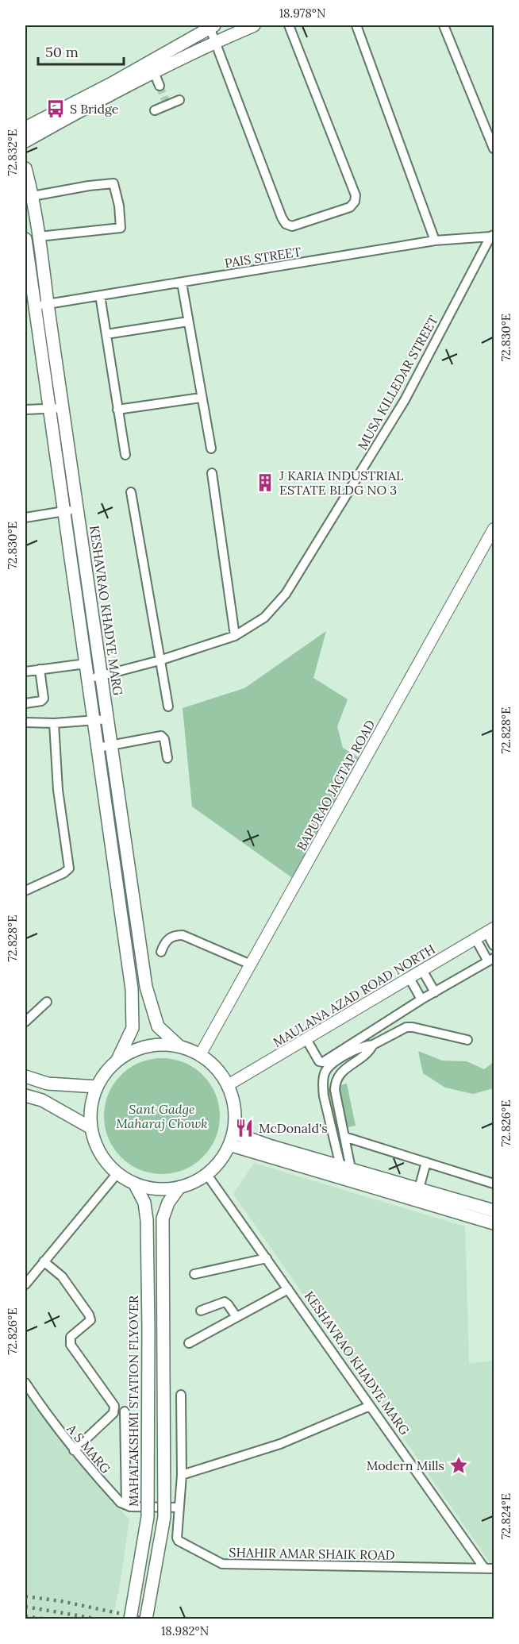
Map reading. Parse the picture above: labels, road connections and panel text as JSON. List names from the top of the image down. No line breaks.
{"streets":{"main road":["KESHAVRAO KHADYE MARG","MAHALAKSHMI STATION FLYOVER"],"street":["PAIS STREET","MUSA KILLEDAR STREET","BAPURAO JAGTAP ROAD","MAULANA AZAD ROAD NORTH","A S MARG","SHAHIR AMAR SHAIK ROAD"]},"crossings":[["PAIS STREET","MUSA KILLEDAR STREET"],["PAIS STREET","KESHAVRAO KHADYE MARG"],["MUSA KILLEDAR STREET","KESHAVRAO KHADYE MARG"],["KESHAVRAO KHADYE MARG","BAPURAO JAGTAP ROAD"],["KESHAVRAO KHADYE MARG","MAULANA AZAD ROAD NORTH"],["KESHAVRAO KHADYE MARG","MAHALAKSHMI STATION FLYOVER"],["KESHAVRAO KHADYE MARG","SHAHIR AMAR SHAIK ROAD"],["BAPURAO JAGTAP ROAD","MAULANA AZAD ROAD NORTH"],["BAPURAO JAGTAP ROAD","MAHALAKSHMI STATION FLYOVER"],["MAULANA AZAD ROAD NORTH","MAHALAKSHMI STATION FLYOVER"]],"parks":["Sant Gadge Maharaj Chowk"],"places":{"bus stop":["S Bridge"],"building":["J KARIA INDUSTRIAL ESTATE BLDG NO 3"],"restaurant":["McDonald's"],"place":["Modern Mills"]},"scale_bar":"50 m","coordinates":["18.978°N","72.832°E","72.830°E","72.828°E","72.826°E","72.824°E","18.982°N"]}
